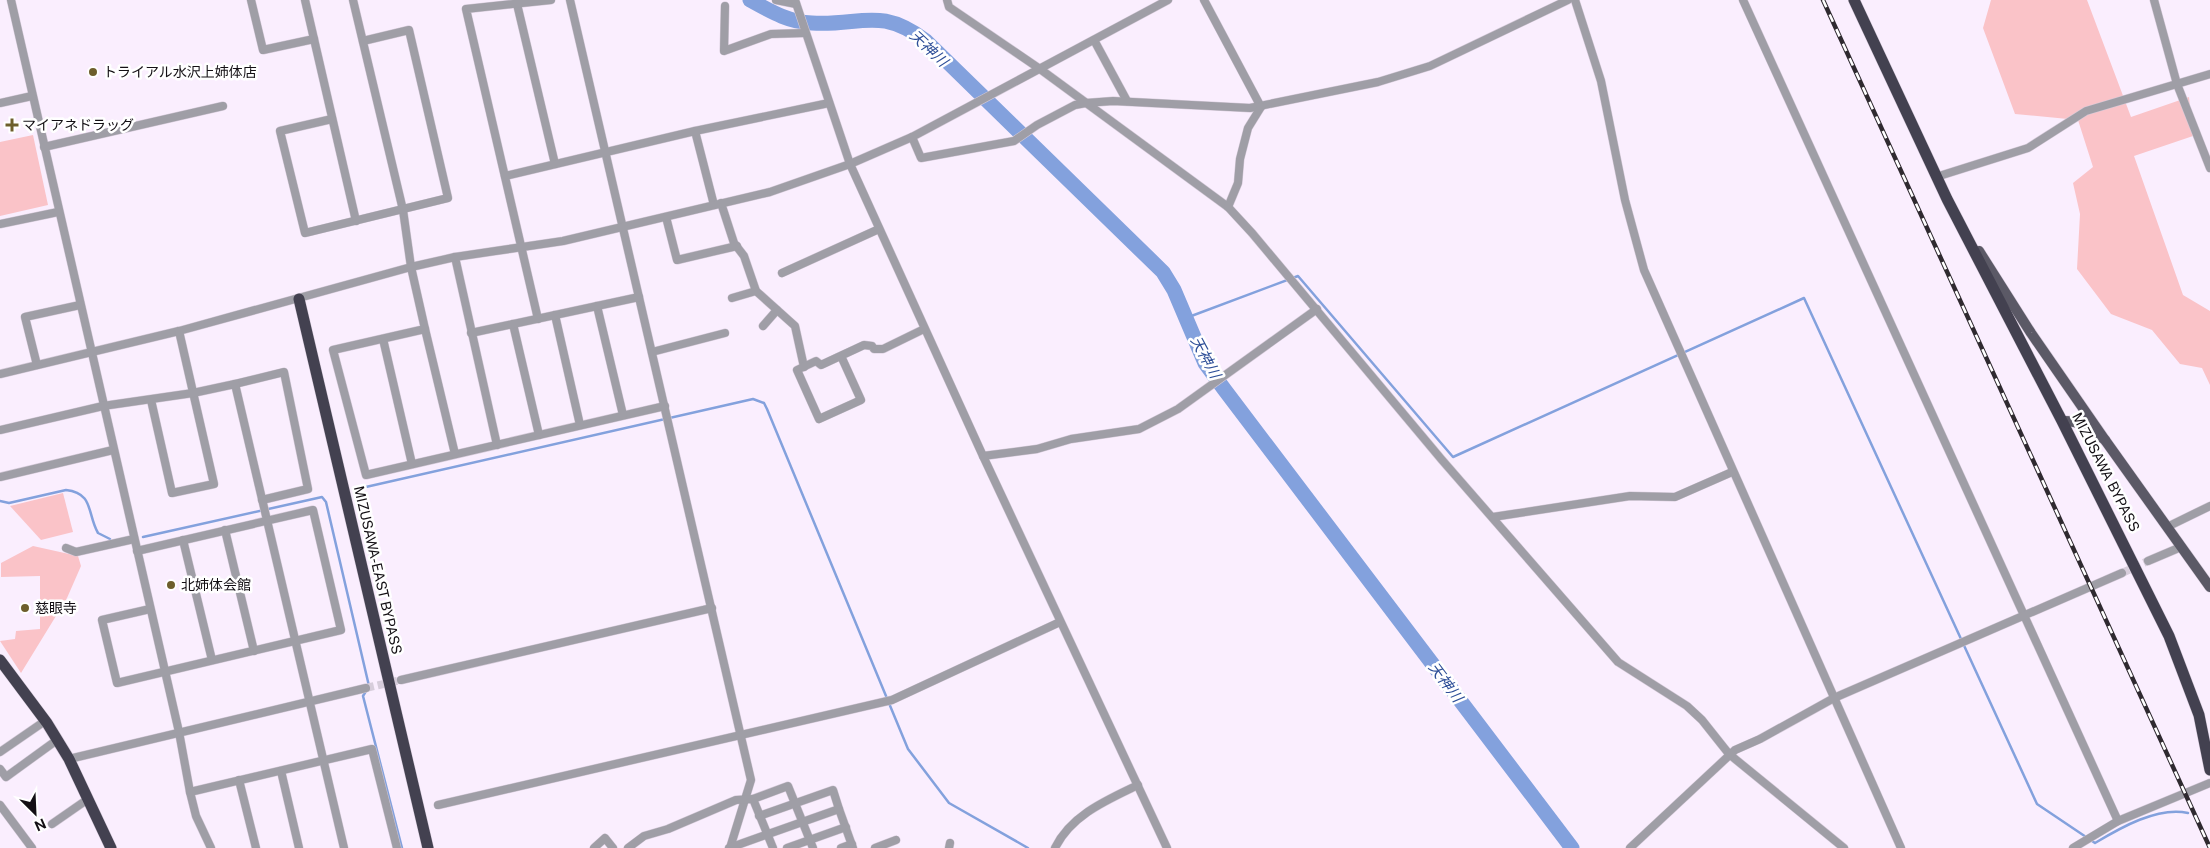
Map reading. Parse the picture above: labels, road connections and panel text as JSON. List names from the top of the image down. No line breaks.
{"streets":{"highway":["MIZUSAWA BYPASS","MIZUSAWA-EAST BYPASS"]},"water":["天神川"],"places":{"other":["トライアル水沢上姉体店","北姉体会館","慈眼寺"],"health":["マイアネドラッグ"]},"north":"bottom right"}
